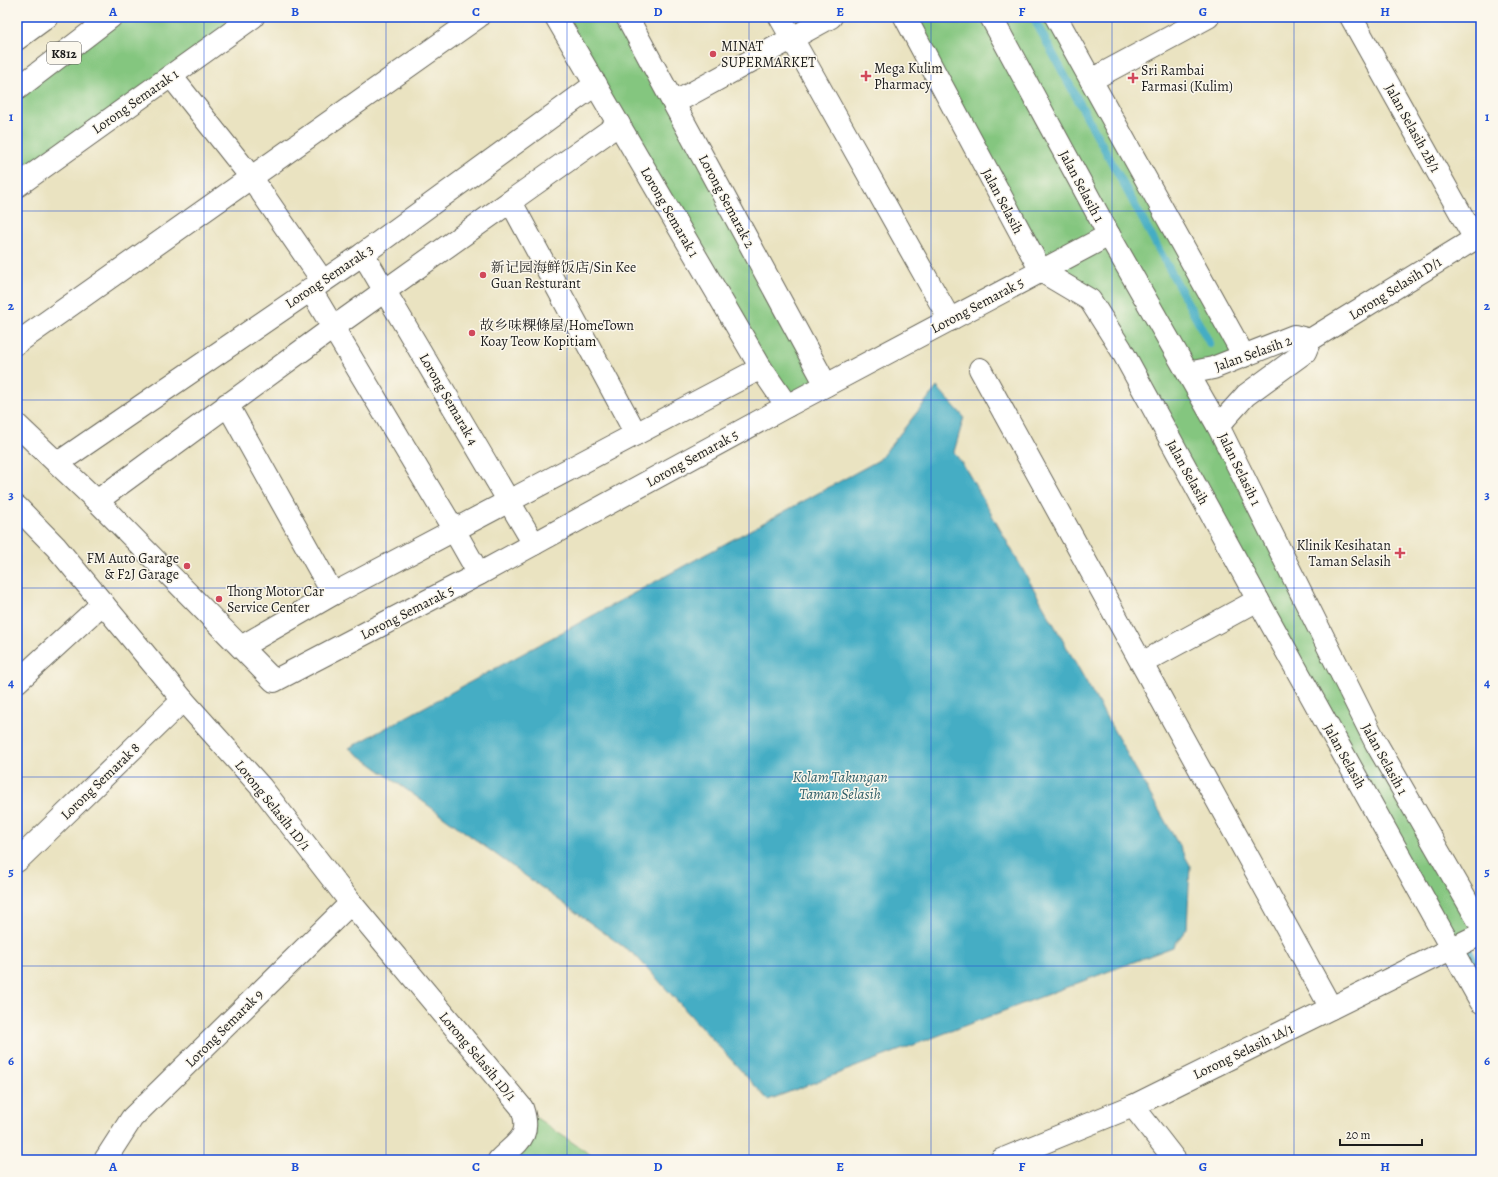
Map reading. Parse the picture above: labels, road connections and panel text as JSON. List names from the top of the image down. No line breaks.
{"streets":{"street":["K812","Lorong Semarak 1","Jalan Selasih 2B/1","Jalan Selasih 1","Lorong Semarak 2","Jalan Selasih","Lorong Semarak 3","Lorong Selasih D/1","Lorong Semarak 5","Jalan Selasih 2","Lorong Semarak 4","Lorong Semarak 8","Lorong Selasih 1D/1","Lorong Semarak 9","Lorong Selasih 1A/1"]},"crossings":[["Lorong Semarak 1","Lorong Semarak 3"],["Lorong Semarak 1","Lorong Semarak 5"],["Jalan Selasih 2B/1","Lorong Selasih D/1"],["Jalan Selasih 1","Lorong Semarak 5"],["Jalan Selasih 1","Jalan Selasih 2"],["Lorong Semarak 2","Lorong Semarak 5"],["Jalan Selasih","Lorong Semarak 5"],["Jalan Selasih","Lorong Selasih 1A/1"],["Lorong Semarak 3","Lorong Semarak 4"],["Lorong Selasih D/1","Jalan Selasih 2"],["Lorong Semarak 5","Lorong Semarak 4"],["Lorong Semarak 8","Lorong Selasih 1D/1"],["Lorong Selasih 1D/1","Lorong Semarak 9"]],"water":["Kolam Takungan Taman Selasih"],"places":{"other":["MINAT SUPERMARKET","新记园海鲜饭店/Sin Kee Guan Resturant","故乡味粿條屋/HomeTown Koay Teow Kopitiam","FM Auto Garage & F2J Garage","Thong Motor Car Service Center"],"health":["Mega Kulim Pharmacy","Sri Rambai Farmasi (Kulim)","Klinik Kesihatan Taman Selasih"]},"scale_bar":"20 m","grid":{"columns":["A","B","C","D","E","F","G","H"],"rows":["1","2","3","4","5","6"]}}
